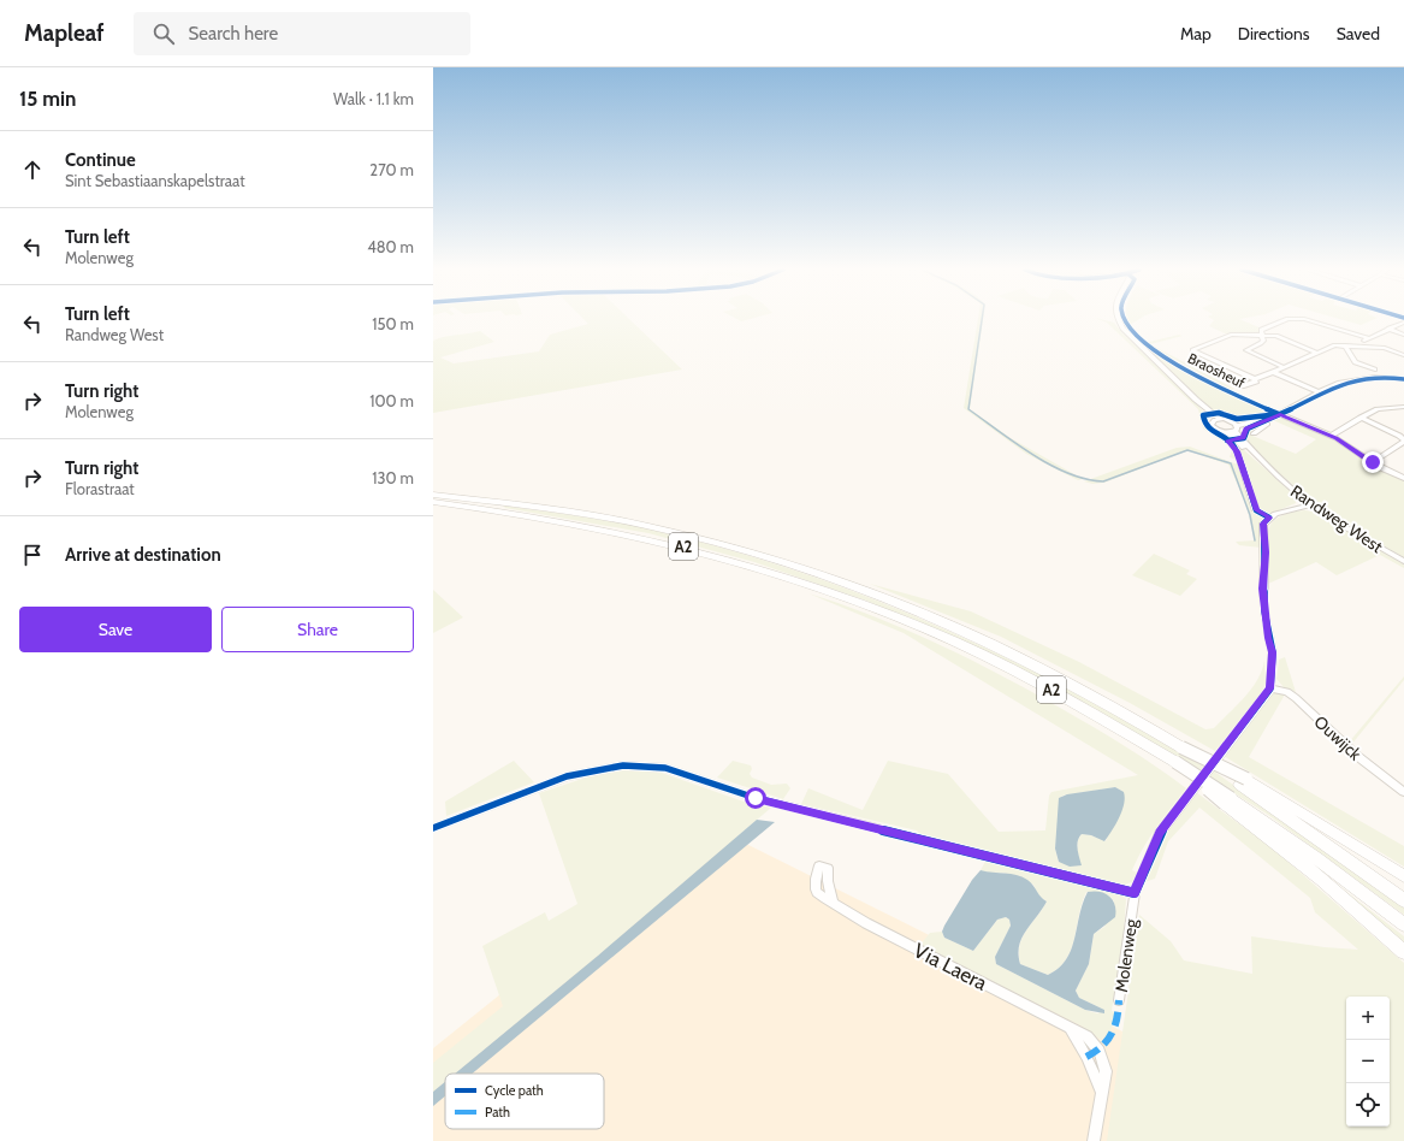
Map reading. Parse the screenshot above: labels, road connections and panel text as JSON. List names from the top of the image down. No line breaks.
{"streets":{"highway":["A2"],"street":["Randweg West","Ouwijck","Molenweg","Via Laera"],"cycle path":["Braosheuf"]},"crossings":[["Ouwijck","Molenweg"]],"legend":["Cycle path","Path"],"page":{"header":"Mapleaf","search":"Search here","nav":["Map","Directions","Saved"],"heading":["15 min","Walk · 1.1 km"],"list":[["Continue","Sint Sebastiaanskapelstraat","270 m"],["Turn left","Molenweg","480 m"],["Turn left","Randweg West","150 m"],["Turn right","Molenweg","100 m"],["Turn right","Florastraat","130 m"],"Arrive at destination"],"buttons":["Save","Share"],"map_buttons":["+","−"]}}
